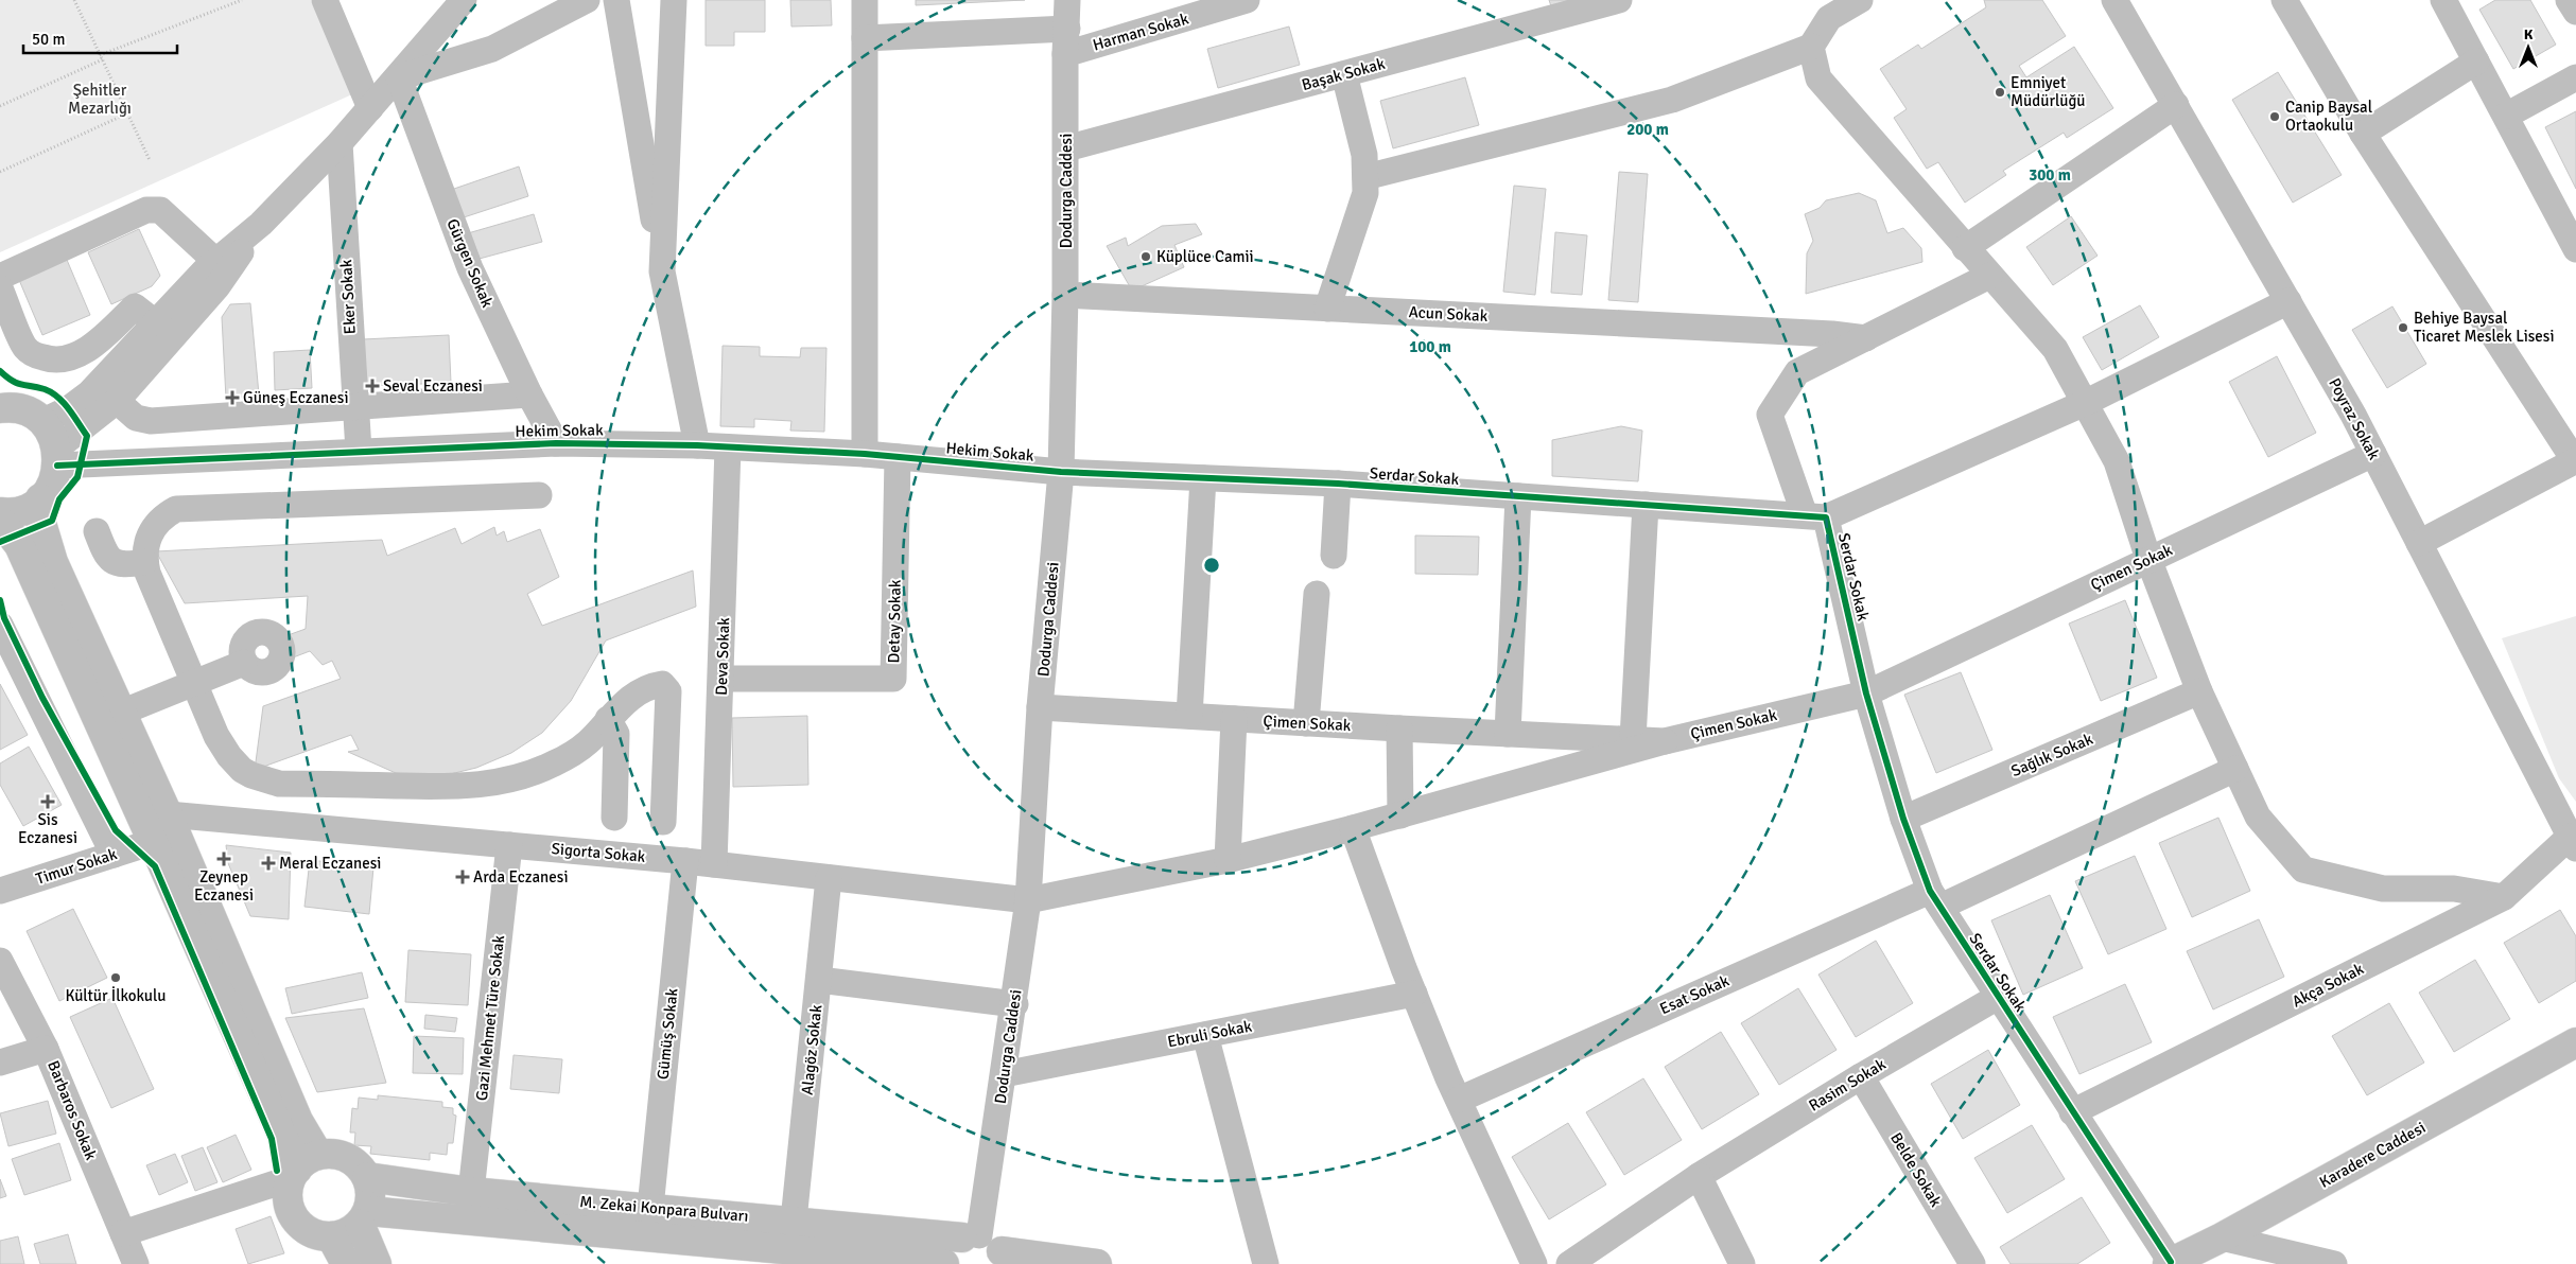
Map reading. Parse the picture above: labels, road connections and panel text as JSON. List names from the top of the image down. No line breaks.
{"streets":{"main road":["Karadere Caddesi","M. Zekai Konpara Bulvarı"],"street":["Harman Sokak","Başak Sokak","Dodurga Caddesi","Gürgen Sokak","Eker Sokak","Acun Sokak","Poyraz Sokak","Hekim Sokak","Serdar Sokak","Çimen Sokak","Detay Sokak","Deva Sokak","Sağlık Sokak","Sigorta Sokak","Timur Sokak","Akça Sokak","Esat Sokak","Gazi Mehmet Türe Sokak","Gümüş Sokak","Ebruli Sokak","Alagöz Sokak","Rasim Sokak","Barbaros Sokak","Belde Sokak"]},"crossings":[["Harman Sokak","Dodurga Caddesi"],["Başak Sokak","Dodurga Caddesi"],["Dodurga Caddesi","Acun Sokak"],["Dodurga Caddesi","Hekim Sokak"],["Dodurga Caddesi","Serdar Sokak"],["Dodurga Caddesi","Çimen Sokak"],["Dodurga Caddesi","Sigorta Sokak"],["Dodurga Caddesi","Ebruli Sokak"],["Dodurga Caddesi","M. Zekai Konpara Bulvarı"],["Gürgen Sokak","Hekim Sokak"],["Eker Sokak","Hekim Sokak"],["Poyraz Sokak","Çimen Sokak"],["Poyraz Sokak","Akça Sokak"],["Hekim Sokak","Serdar Sokak"],["Hekim Sokak","Detay Sokak"],["Hekim Sokak","Deva Sokak"],["Serdar Sokak","Çimen Sokak"],["Serdar Sokak","Sağlık Sokak"],["Serdar Sokak","Akça Sokak"],["Serdar Sokak","Esat Sokak"],["Serdar Sokak","Rasim Sokak"],["Serdar Sokak","Karadere Caddesi"],["Çimen Sokak","Sigorta Sokak"],["Detay Sokak","Deva Sokak"],["Deva Sokak","Sigorta Sokak"],["Sigorta Sokak","Gazi Mehmet Türe Sokak"],["Sigorta Sokak","Gümüş Sokak"],["Sigorta Sokak","Alagöz Sokak"],["Gazi Mehmet Türe Sokak","M. Zekai Konpara Bulvarı"],["Gümüş Sokak","M. Zekai Konpara Bulvarı"],["Alagöz Sokak","M. Zekai Konpara Bulvarı"],["Rasim Sokak","Belde Sokak"]],"parks":["Şehitler Mezarlığı"],"places":{"other":["Emniyet Müdürlüğü","Canip Baysal Ortaokulu","Küplüce Camii","Behiye Baysal Ticaret Meslek Lisesi","Kültür İlkokulu"],"health":["Seval Eczanesi","Güneş Eczanesi","Sis Eczanesi","Zeynep Eczanesi","Meral Eczanesi","Arda Eczanesi"]},"scale_bar":"50 m","north":"top","rings":["200 m","300 m","100 m"]}
